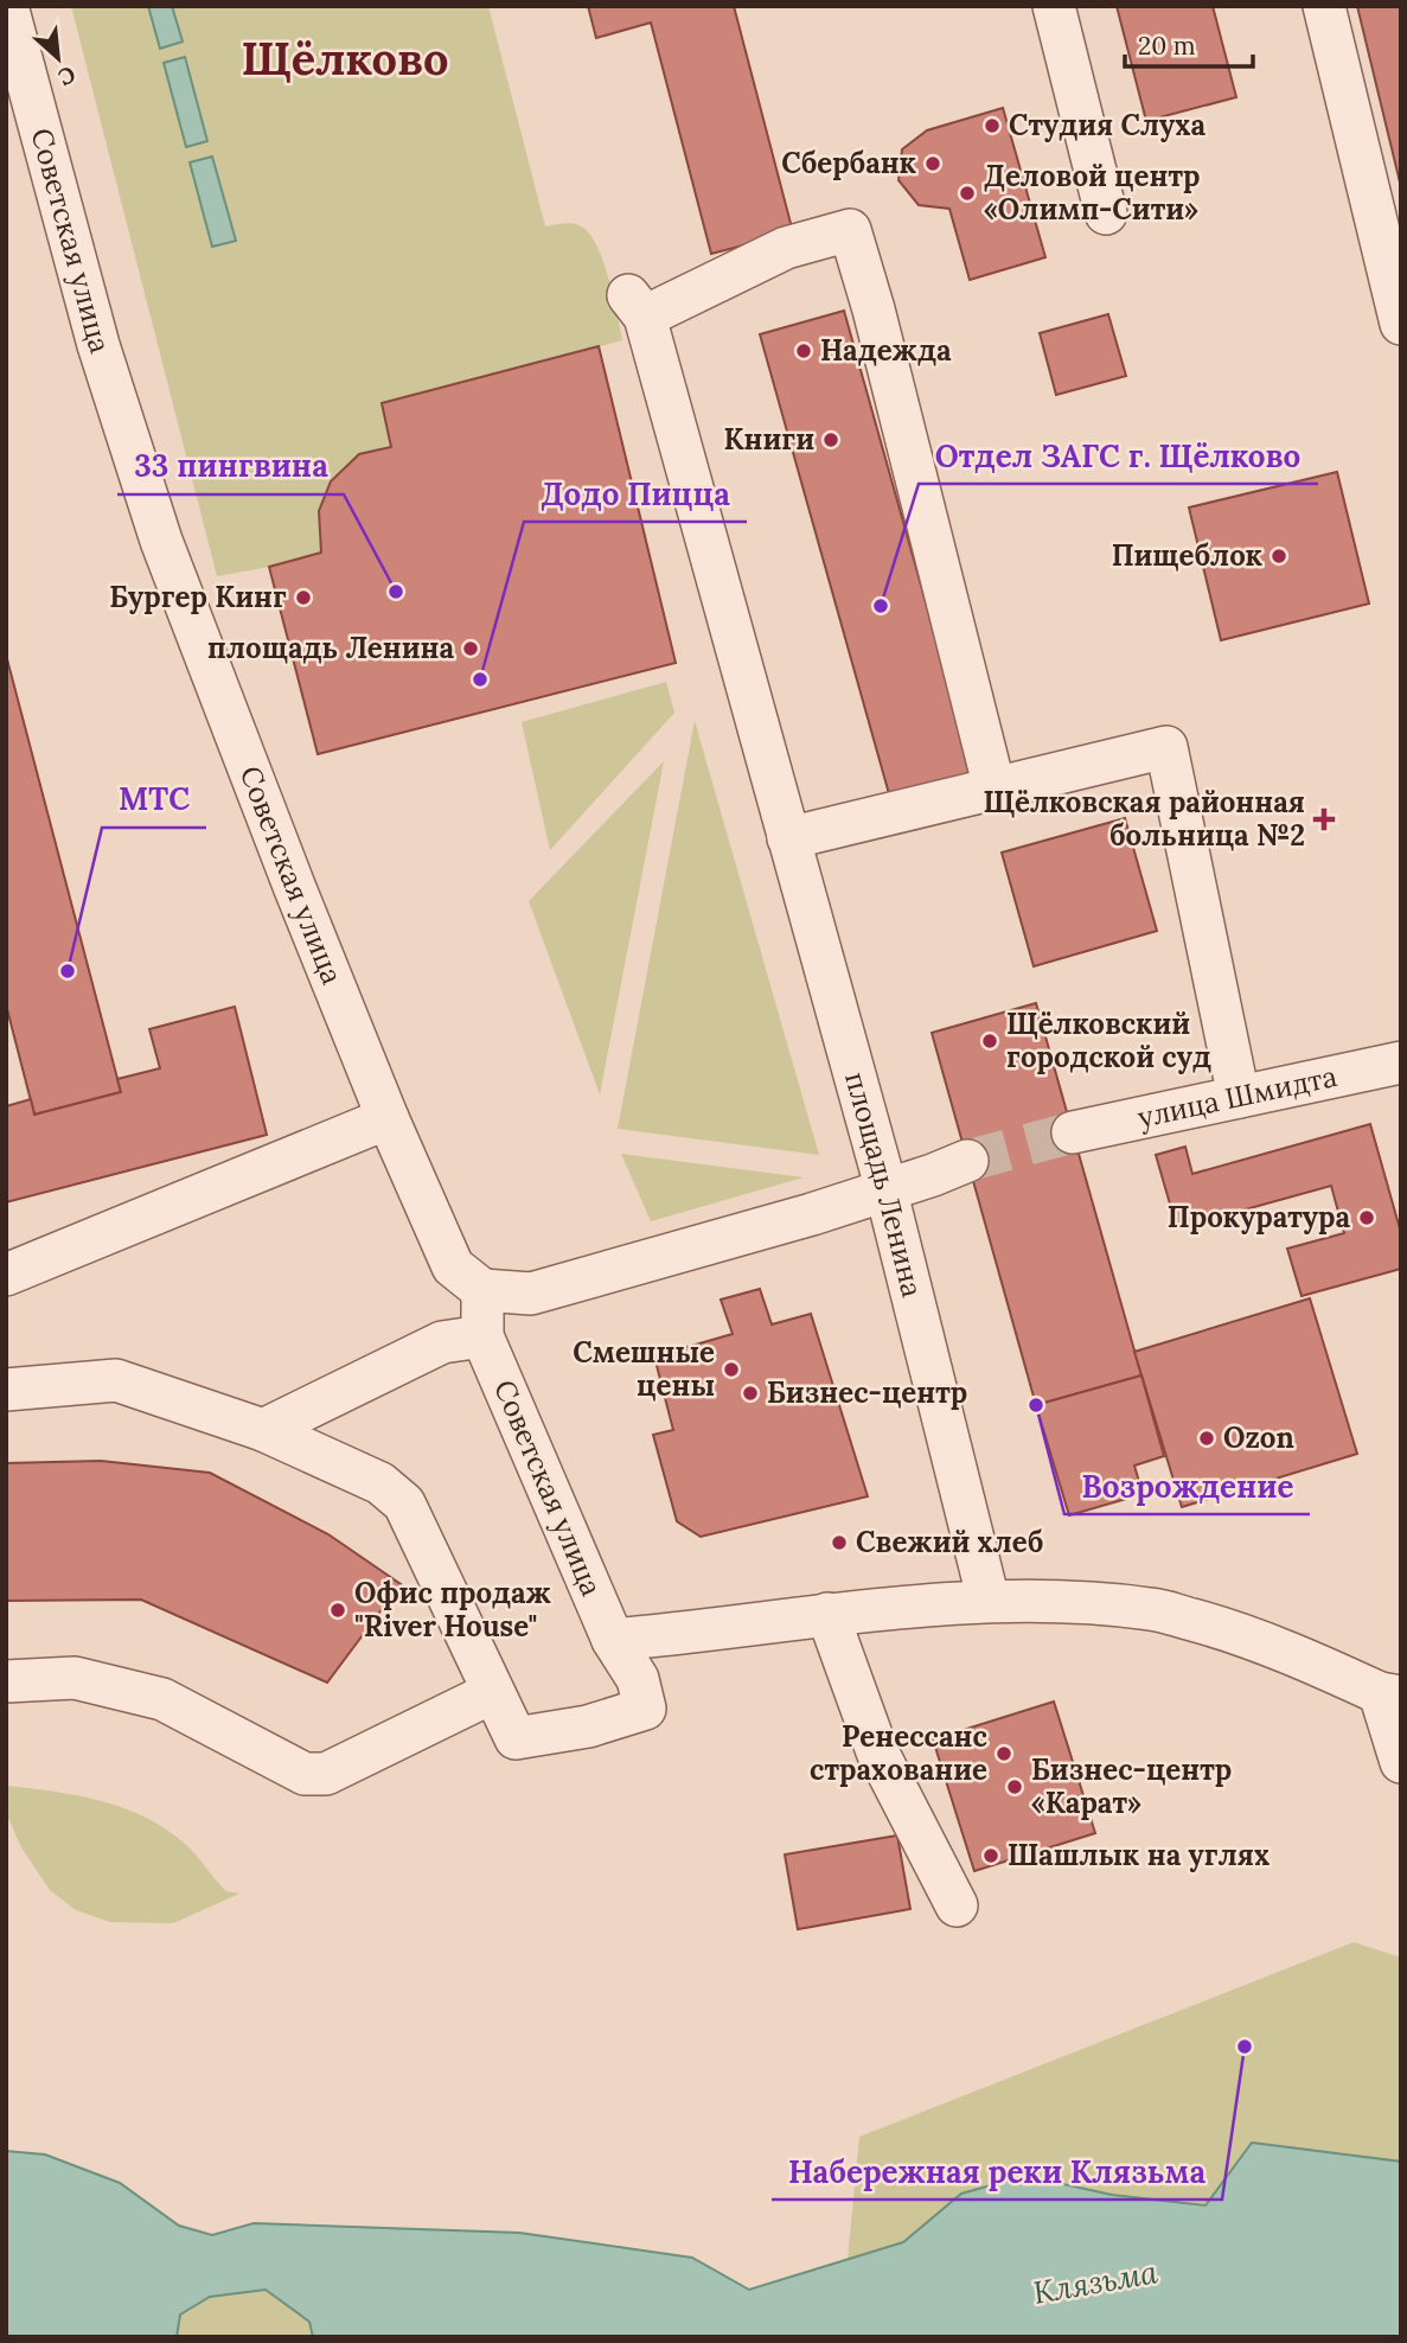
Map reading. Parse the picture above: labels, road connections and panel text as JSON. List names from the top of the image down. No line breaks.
{"streets":{"street":["Советская улица","улица Шмидта","площадь Ленина"]},"districts":["Щёлково"],"water":["Клязьма"],"places":{"other":["Студия Слуха","Сбербанк","Деловой центр «Олимп-Сити»","Надежда","Книги","Пищеблок","33 пингвина","Бургер Кинг","Отдел ЗАГС г. Щёлково","площадь Ленина","Додо Пицца","МТС","Щёлковский городской суд","Прокуратура","Смешные цены","Бизнес-центр","Возрождение","Ozon","Свежий хлеб","Офис продаж \"River House\"","Ренессанс страхование","Бизнес-центр «Карат»","Шашлык на углях","Набережная реки Клязьма"],"health":["Щёлковская районная больница №2"]},"scale_bar":"20 m","north":"bottom right"}
